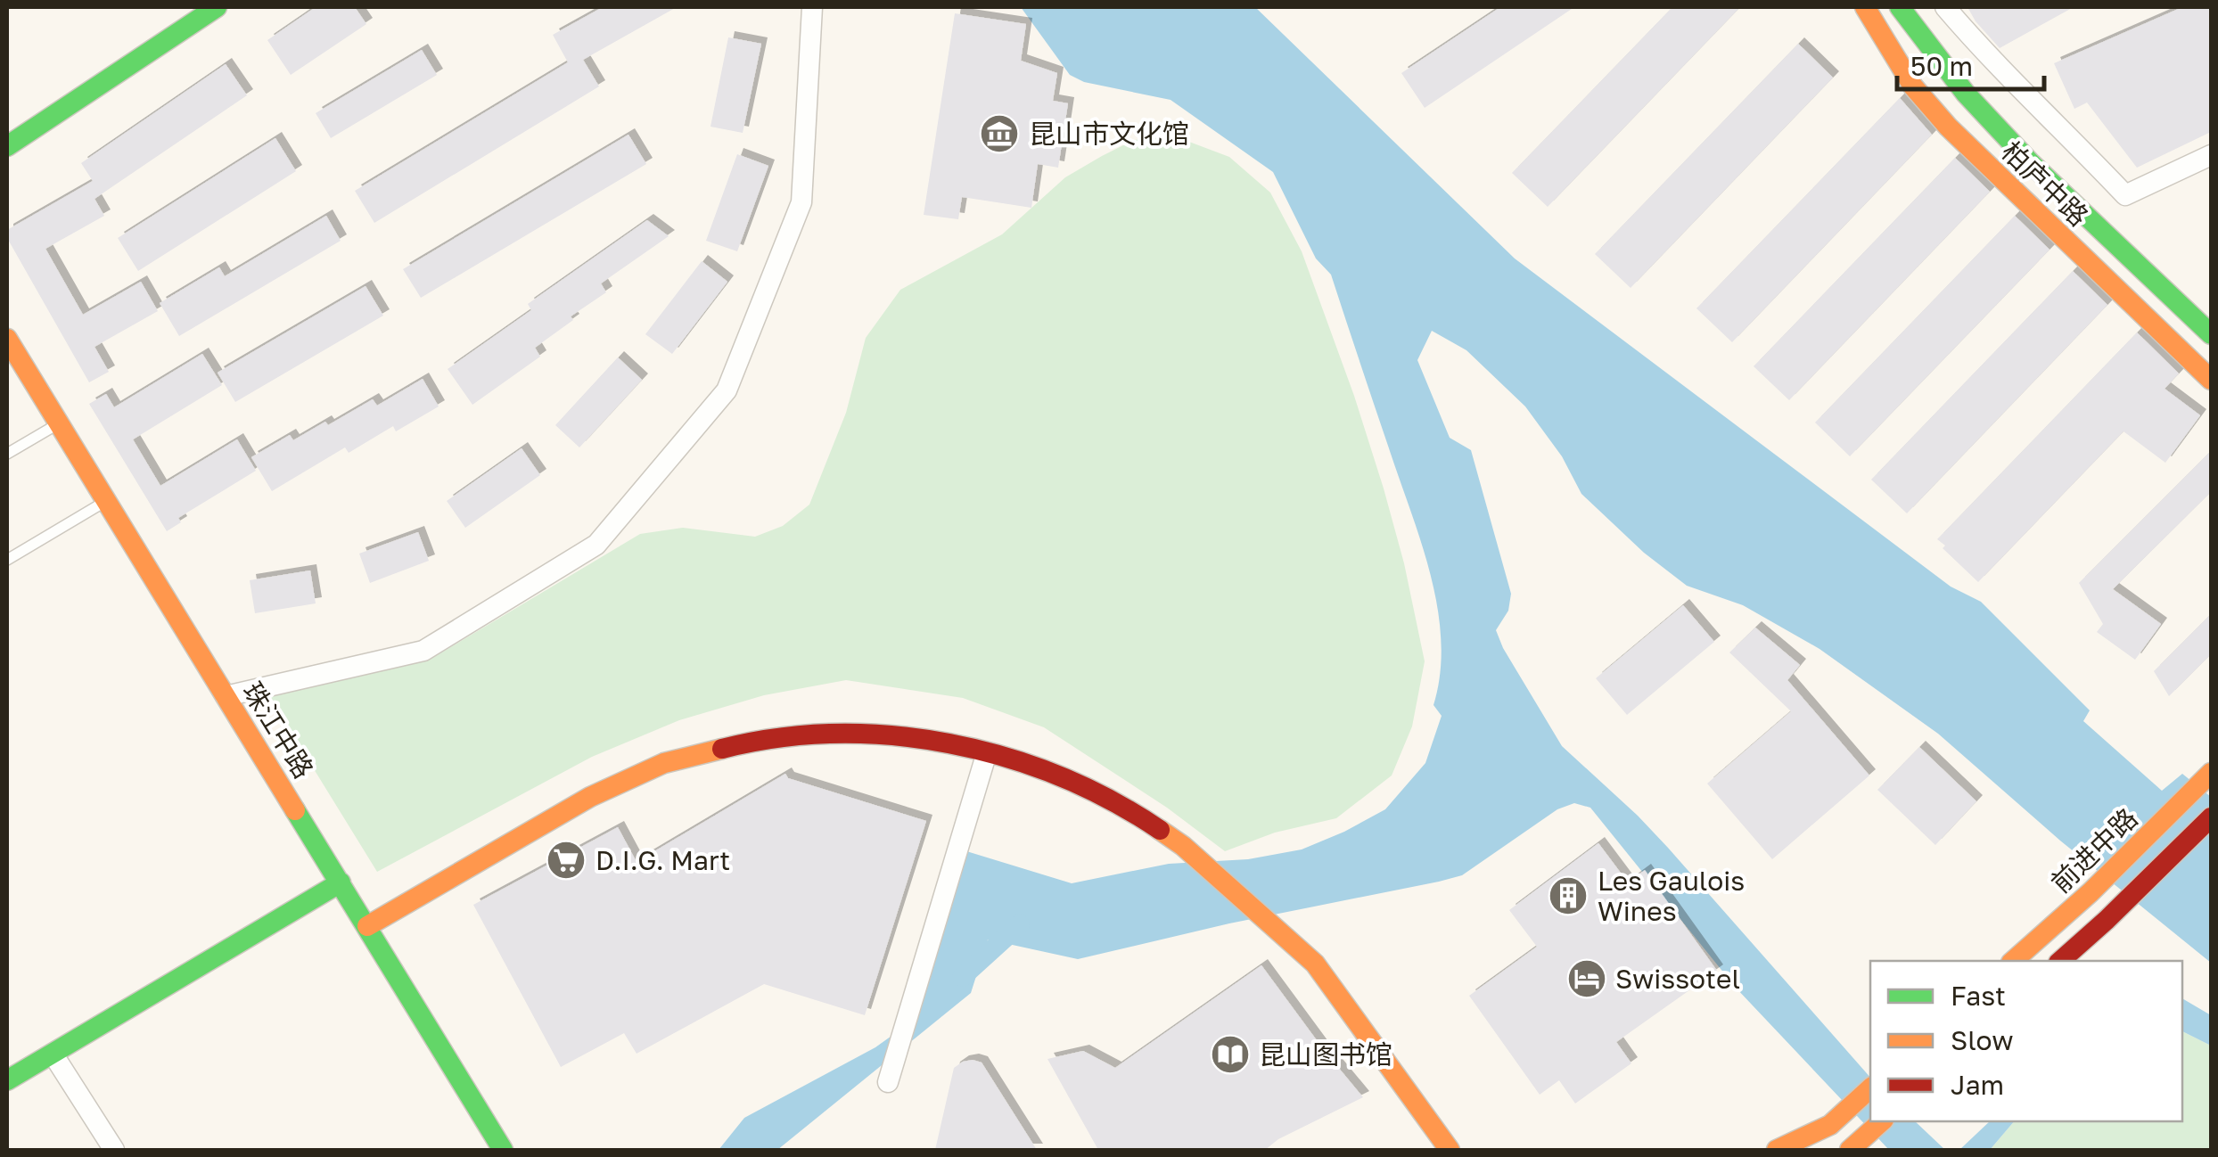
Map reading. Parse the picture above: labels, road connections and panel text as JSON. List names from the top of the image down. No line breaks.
{"streets":{"street":["柏庐中路","珠江中路","前进中路"]},"places":{"museum":["昆山市文化馆"],"supermarket":["D.I.G. Mart"],"building":["Les Gaulois Wines"],"hotel":["Swissotel"],"library":["昆山图书馆"]},"legend":["Fast","Slow","Jam"],"scale_bar":"50 m"}
